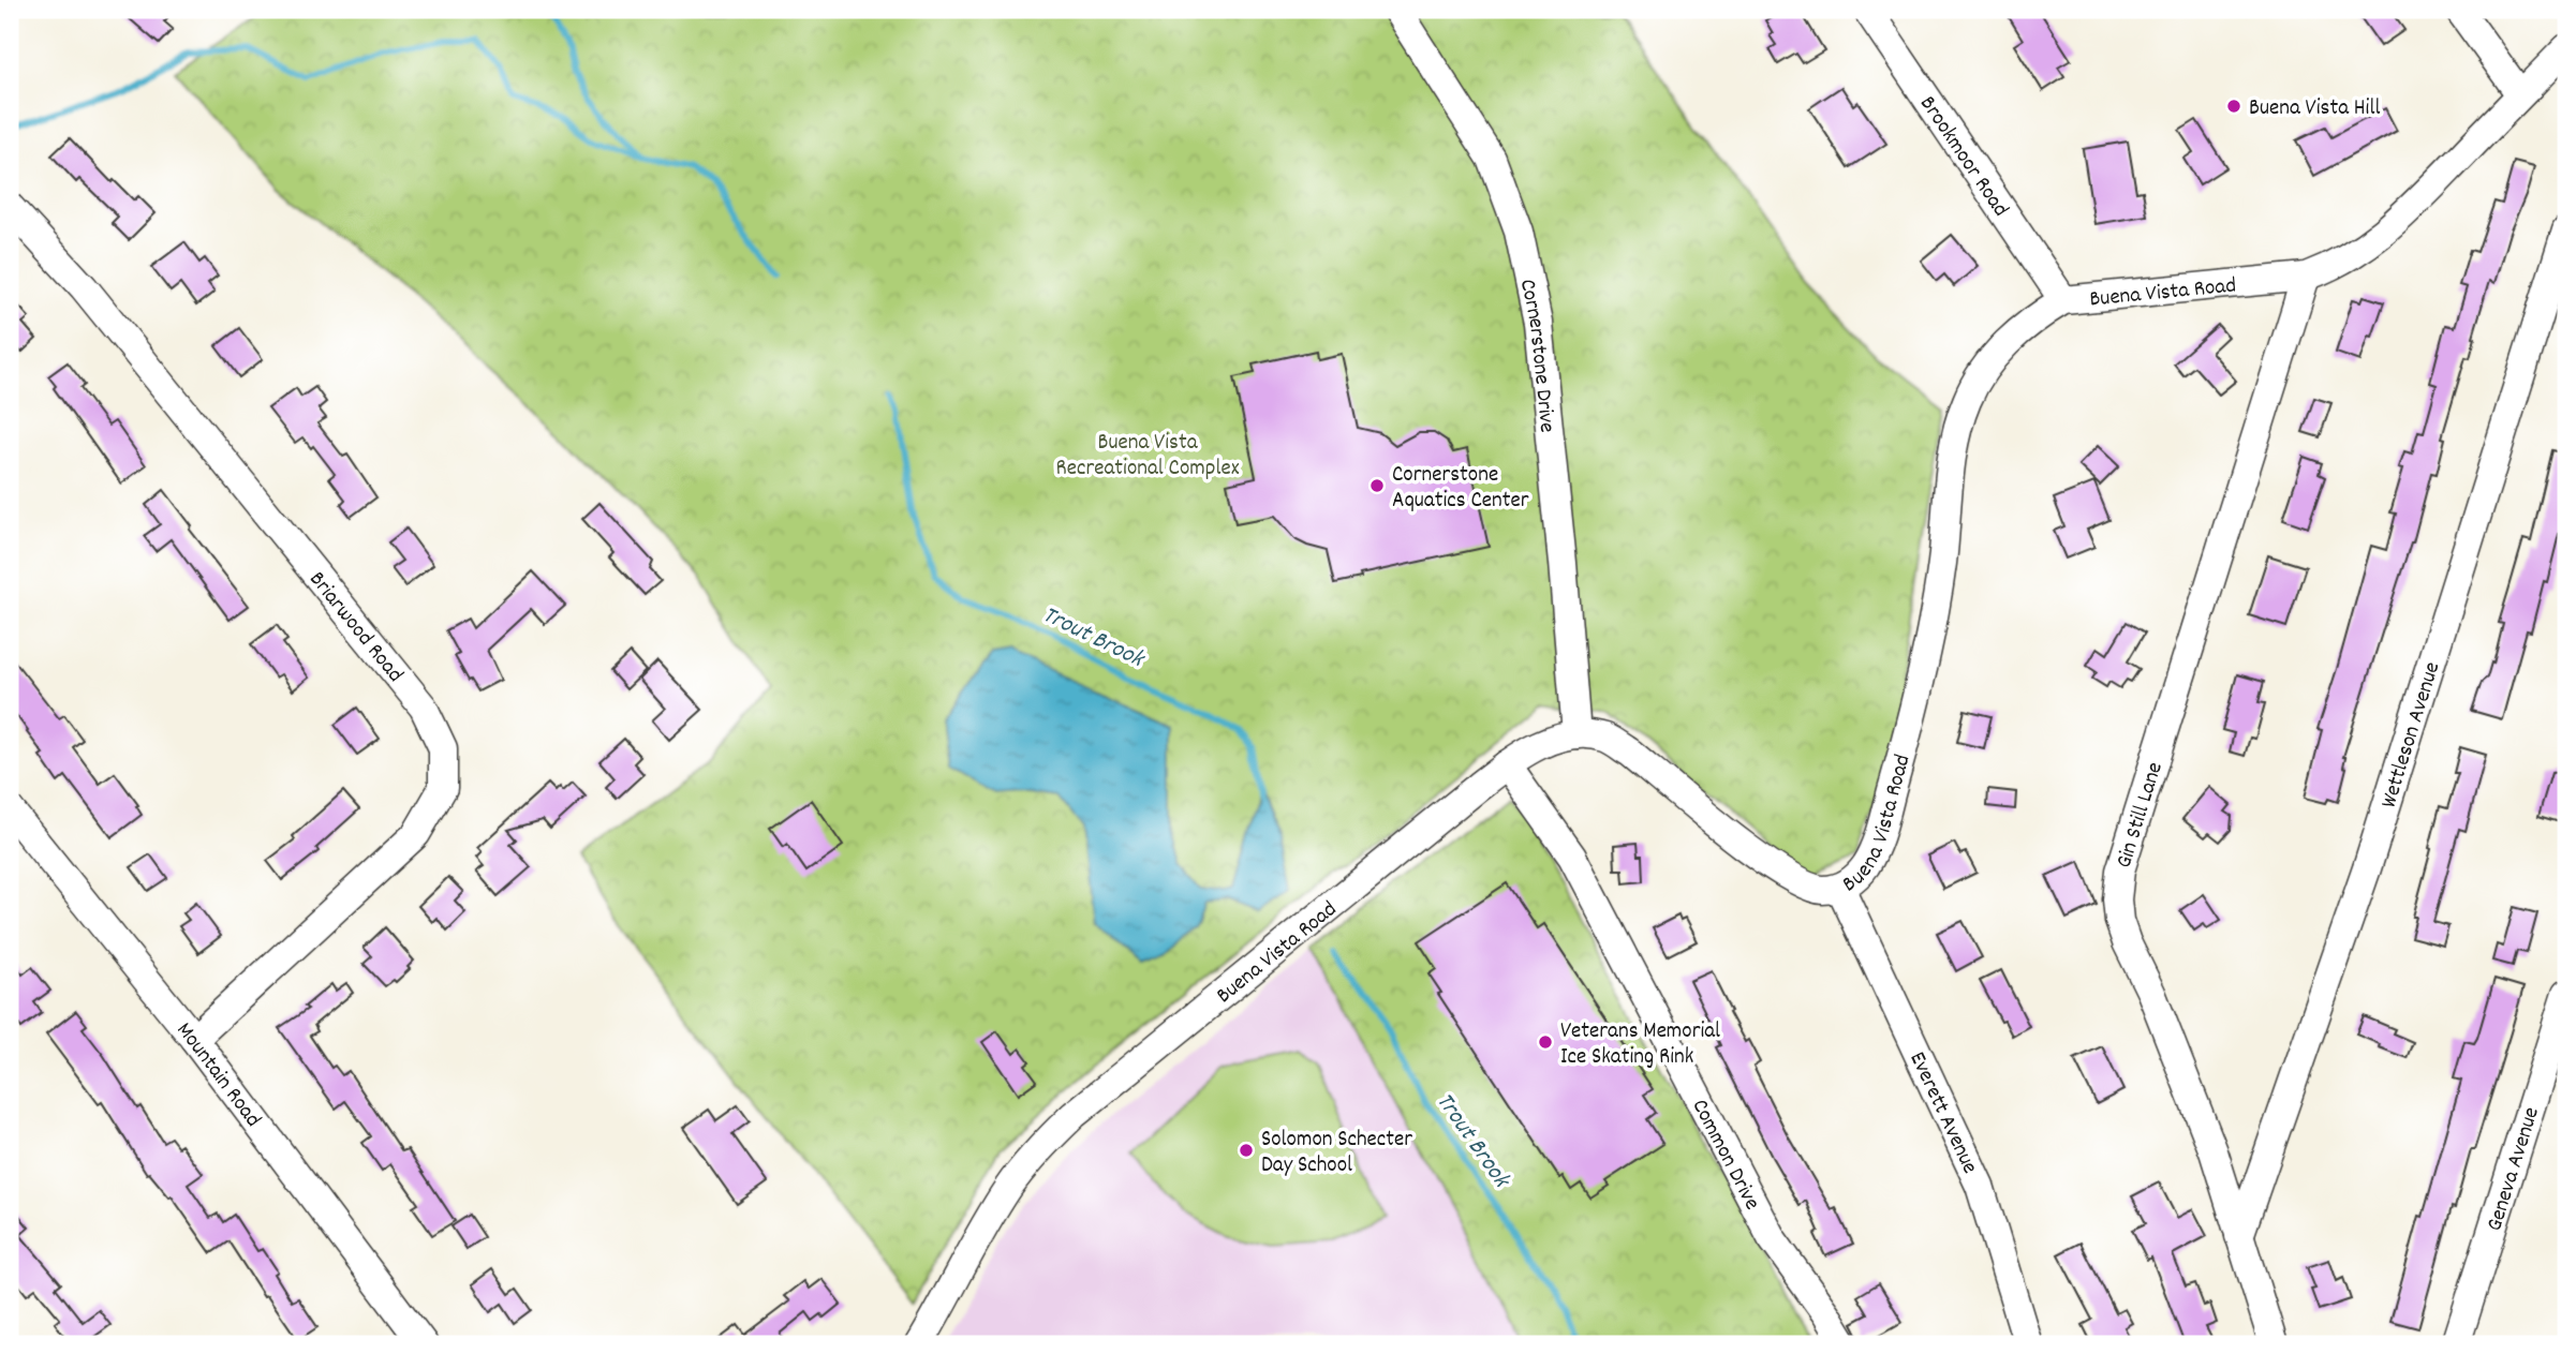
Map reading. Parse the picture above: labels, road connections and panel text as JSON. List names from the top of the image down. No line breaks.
{"streets":{"street":["Brookmoor Road","Buena Vista Road","Cornerstone Drive","Briarwood Road","Wettleson Avenue","Gin Still Lane","Mountain Road","Everett Avenue","Common Drive","Geneva Avenue"]},"crossings":[["Brookmoor Road","Buena Vista Road"],["Buena Vista Road","Cornerstone Drive"],["Buena Vista Road","Gin Still Lane"],["Buena Vista Road","Everett Avenue"],["Buena Vista Road","Common Drive"],["Briarwood Road","Mountain Road"],["Wettleson Avenue","Gin Still Lane"]],"water":["Trout Brook"],"parks":["Buena Vista Recreational Complex"],"places":["Buena Vista Hill","Cornerstone Aquatics Center","Veterans Memorial Ice Skating Rink","Solomon Schecter Day School"]}
